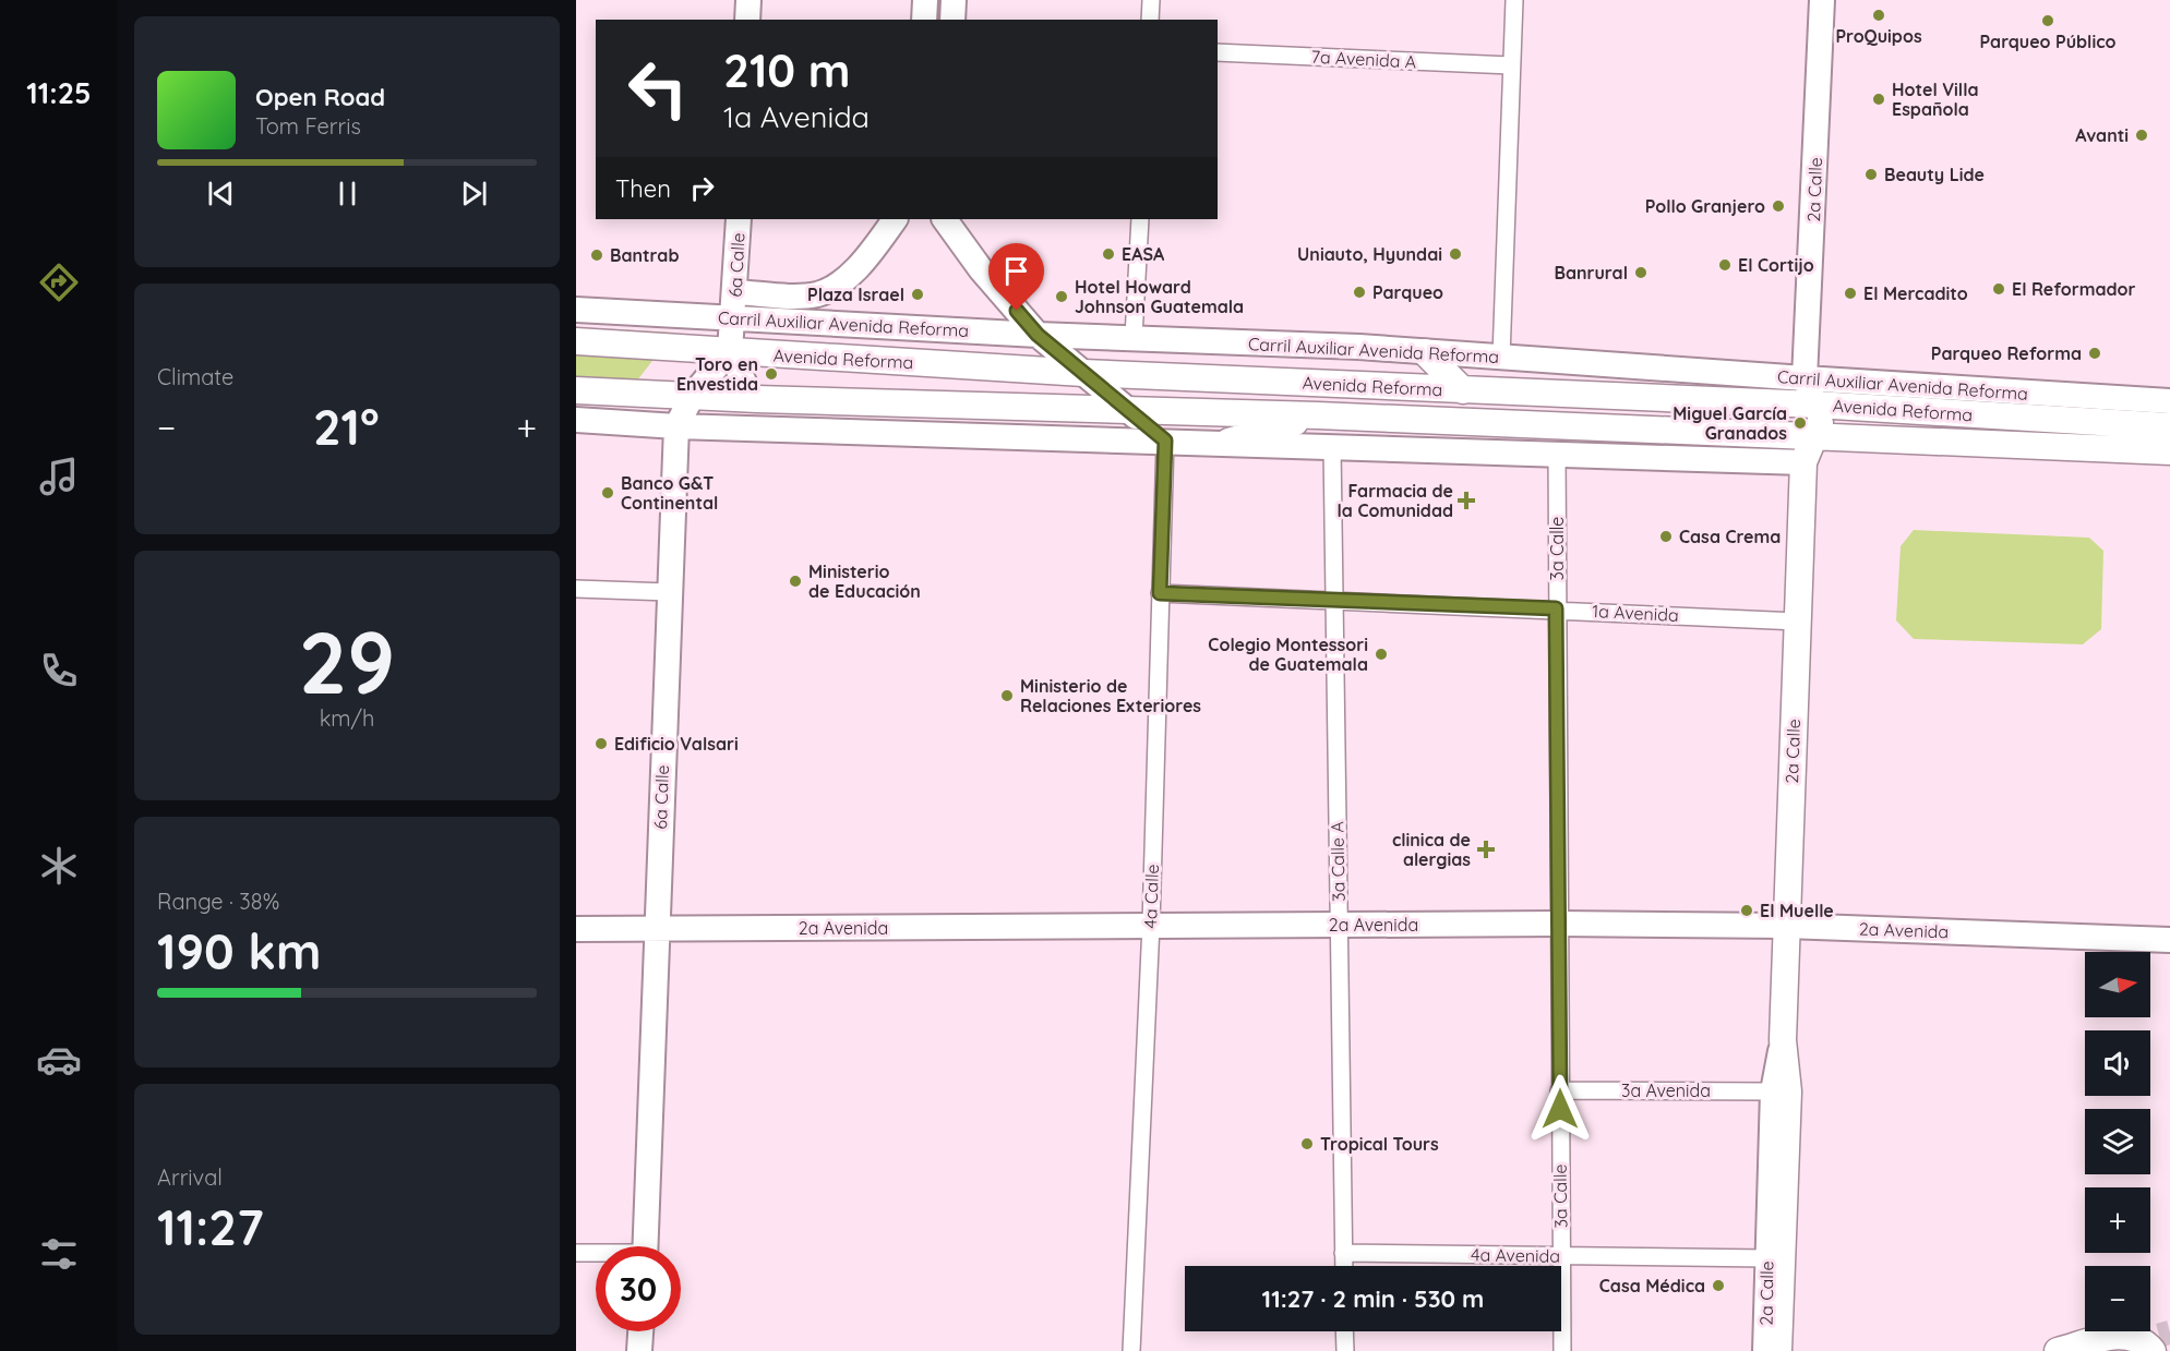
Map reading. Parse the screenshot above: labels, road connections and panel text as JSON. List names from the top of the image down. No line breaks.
{"streets":{"main road":["2a Calle","Avenida Reforma"],"street":["7a Avenida A","6a Calle","Carril Auxiliar Avenida Reforma","3a Calle","1a Avenida","3a Calle A","4a Calle","2a Avenida","3a Avenida","4a Avenida"]},"crossings":[["2a Calle","Carril Auxiliar Avenida Reforma"],["2a Calle","Avenida Reforma"],["2a Calle","1a Avenida"],["2a Calle","2a Avenida"],["2a Calle","3a Avenida"],["2a Calle","4a Avenida"],["6a Calle","Carril Auxiliar Avenida Reforma"],["6a Calle","Avenida Reforma"],["6a Calle","2a Avenida"],["3a Calle","1a Avenida"],["3a Calle","2a Avenida"],["3a Calle","3a Avenida"],["3a Calle","4a Avenida"],["1a Avenida","3a Calle A"],["1a Avenida","4a Calle"],["3a Calle A","2a Avenida"],["3a Calle A","4a Avenida"],["4a Calle","2a Avenida"]],"places":{"other":["ProQuipos","Parqueo Público","Hotel Villa Española","Avanti","Beauty Lide","Pollo Granjero","EASA","Uniauto, Hyundai","Bantrab","El Cortijo","Banrural","El Reformador","Parqueo","El Mercadito","Plaza Israel","Hotel Howard Johnson Guatemala","Parqueo Reforma","Toro en Envestida","Miguel García Granados","Banco G&T Continental","Casa Crema","Ministerio de Educación","Colegio Montessori de Guatemala","Ministerio de Relaciones Exteriores","Edificio Valsari","El Muelle","Tropical Tours","Casa Médica"],"health":["Farmacia de la Comunidad","clinica de alergias"]},"north":"right","page":{"tabs":"11:25","turn":["210 m","1a Avenida"],"song":["Open Road","Tom Ferris"],"then":"Then","tile":["Climate",["29","km/h"],["Range · 38%","190 km"],["Arrival","11:27"]],"heat":["−","21°","+"],"map_buttons":["+","−"],"limit":"30","trip":"11:27 · 2 min · 530 m"}}
